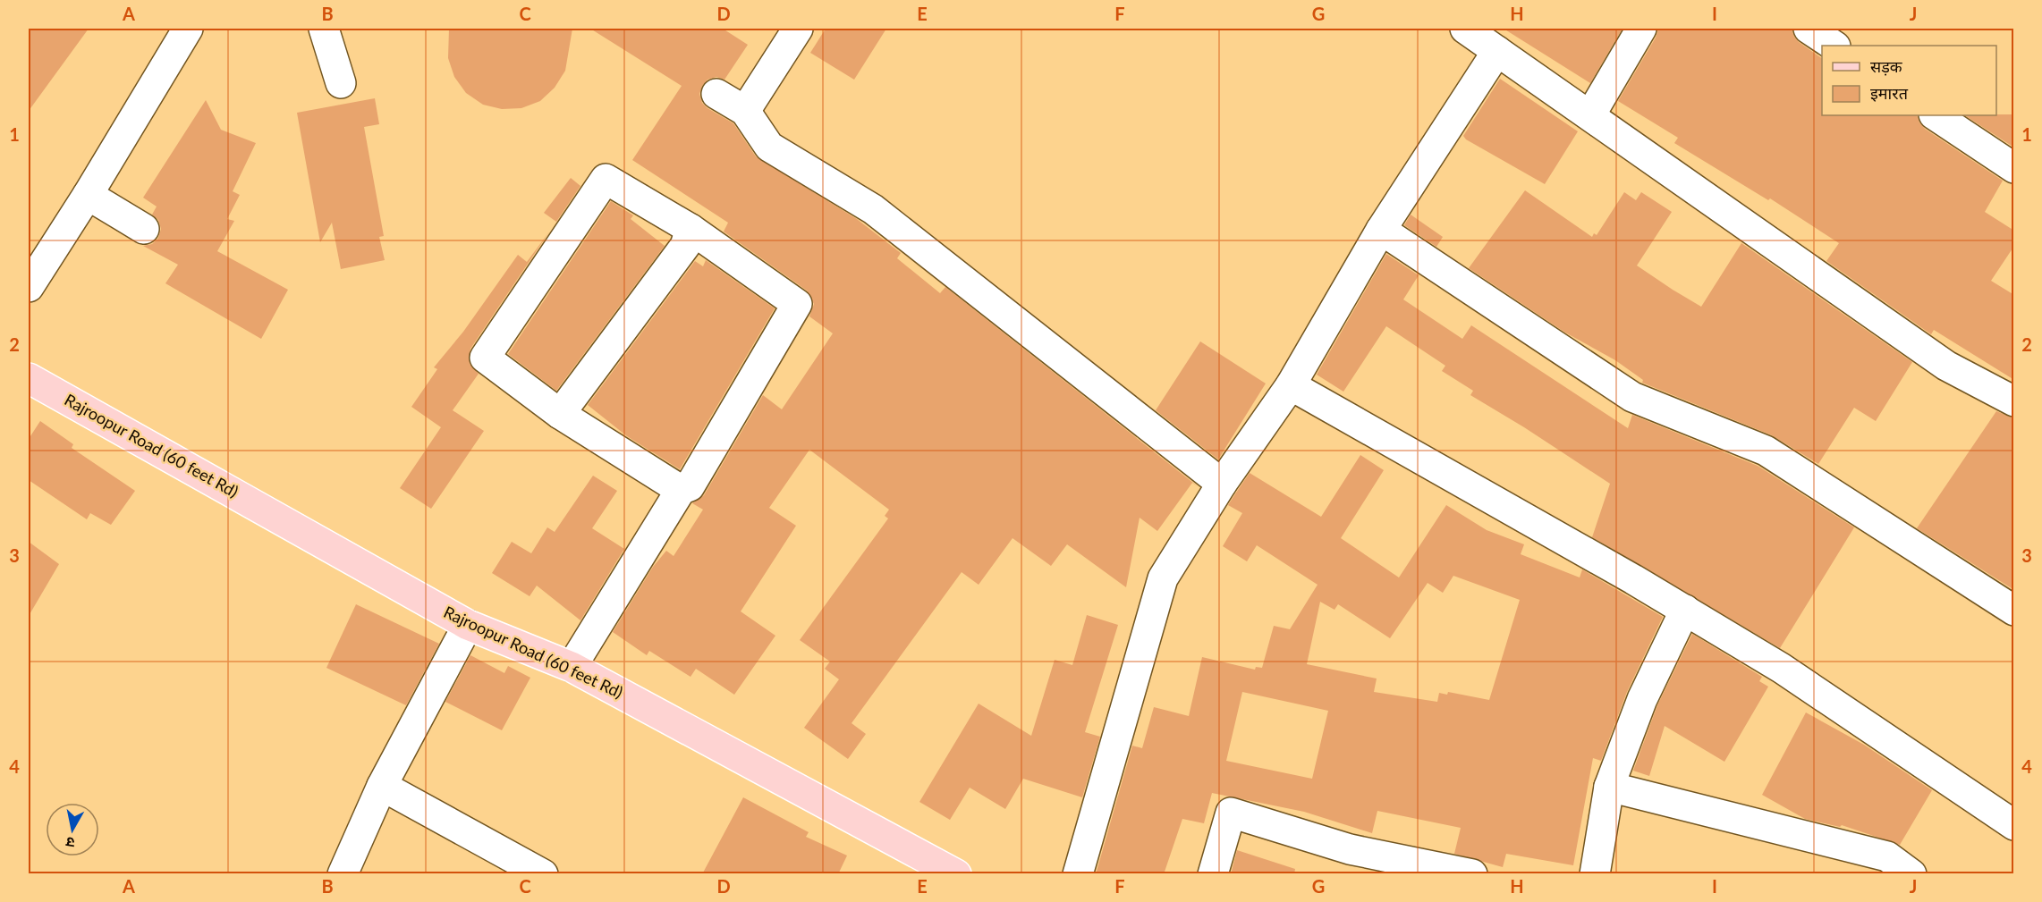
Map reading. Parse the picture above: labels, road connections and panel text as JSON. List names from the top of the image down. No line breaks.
{"streets":{"main road":["Rajroopur Road (60 feet Rd)"]},"legend":["सड़क","इमारत"],"north":"bottom","grid":{"columns":["A","B","C","D","E","F","G","H","I","J"],"rows":["1","2","3","4"]}}
